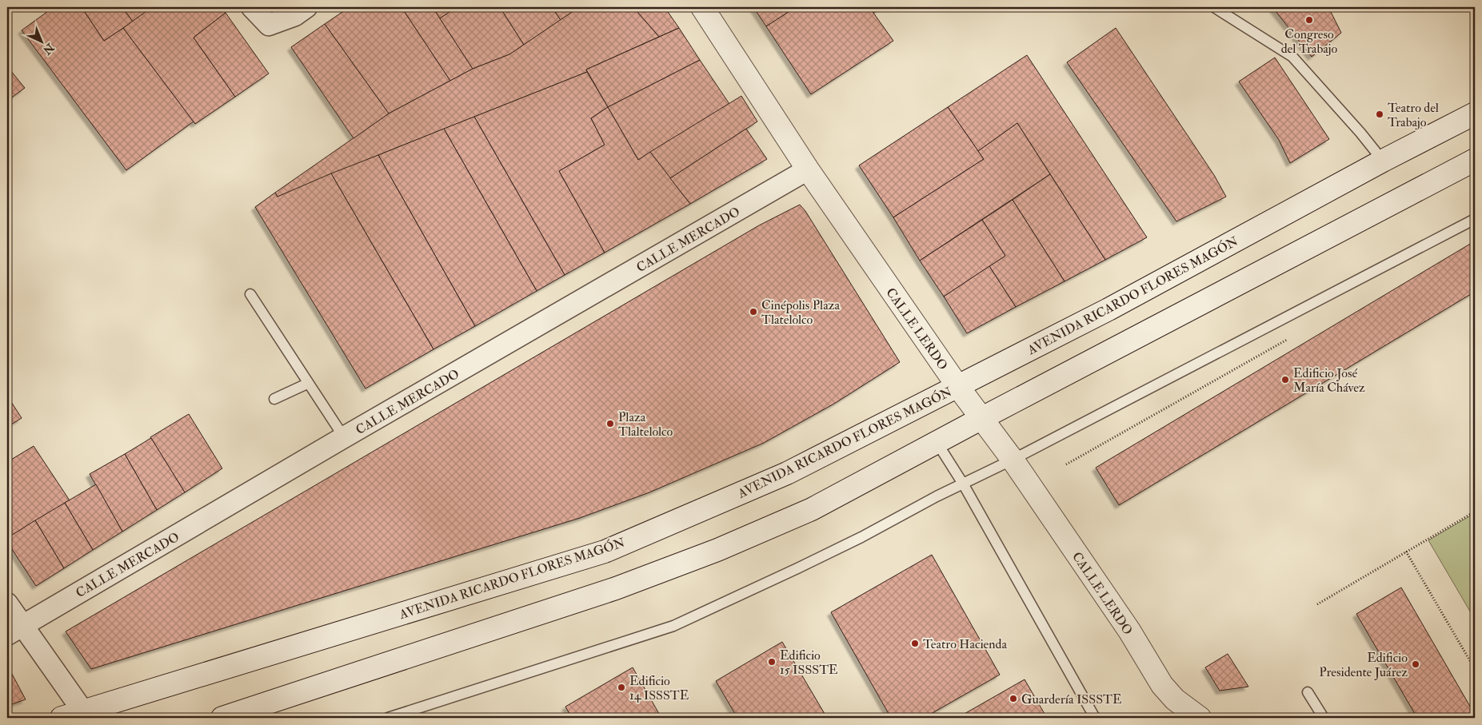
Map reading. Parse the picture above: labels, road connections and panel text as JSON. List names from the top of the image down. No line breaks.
{"streets":{"main road":["AVENIDA RICARDO FLORES MAGÓN","CALLE LERDO"],"street":["CALLE MERCADO"]},"crossings":[["CALLE MERCADO","CALLE LERDO"],["AVENIDA RICARDO FLORES MAGÓN","CALLE LERDO"]],"places":["Congreso del Trabajo","Teatro del Trabajo","Cinépolis Plaza Tlatelolco","Edificio José María Chávez","Plaza Tlaltelolco","Teatro Hacienda","Edificio 15 ISSSTE","Edificio Presidente Juárez","Edificio 14 ISSSTE","Guardería ISSSTE"],"north":"bottom right"}
